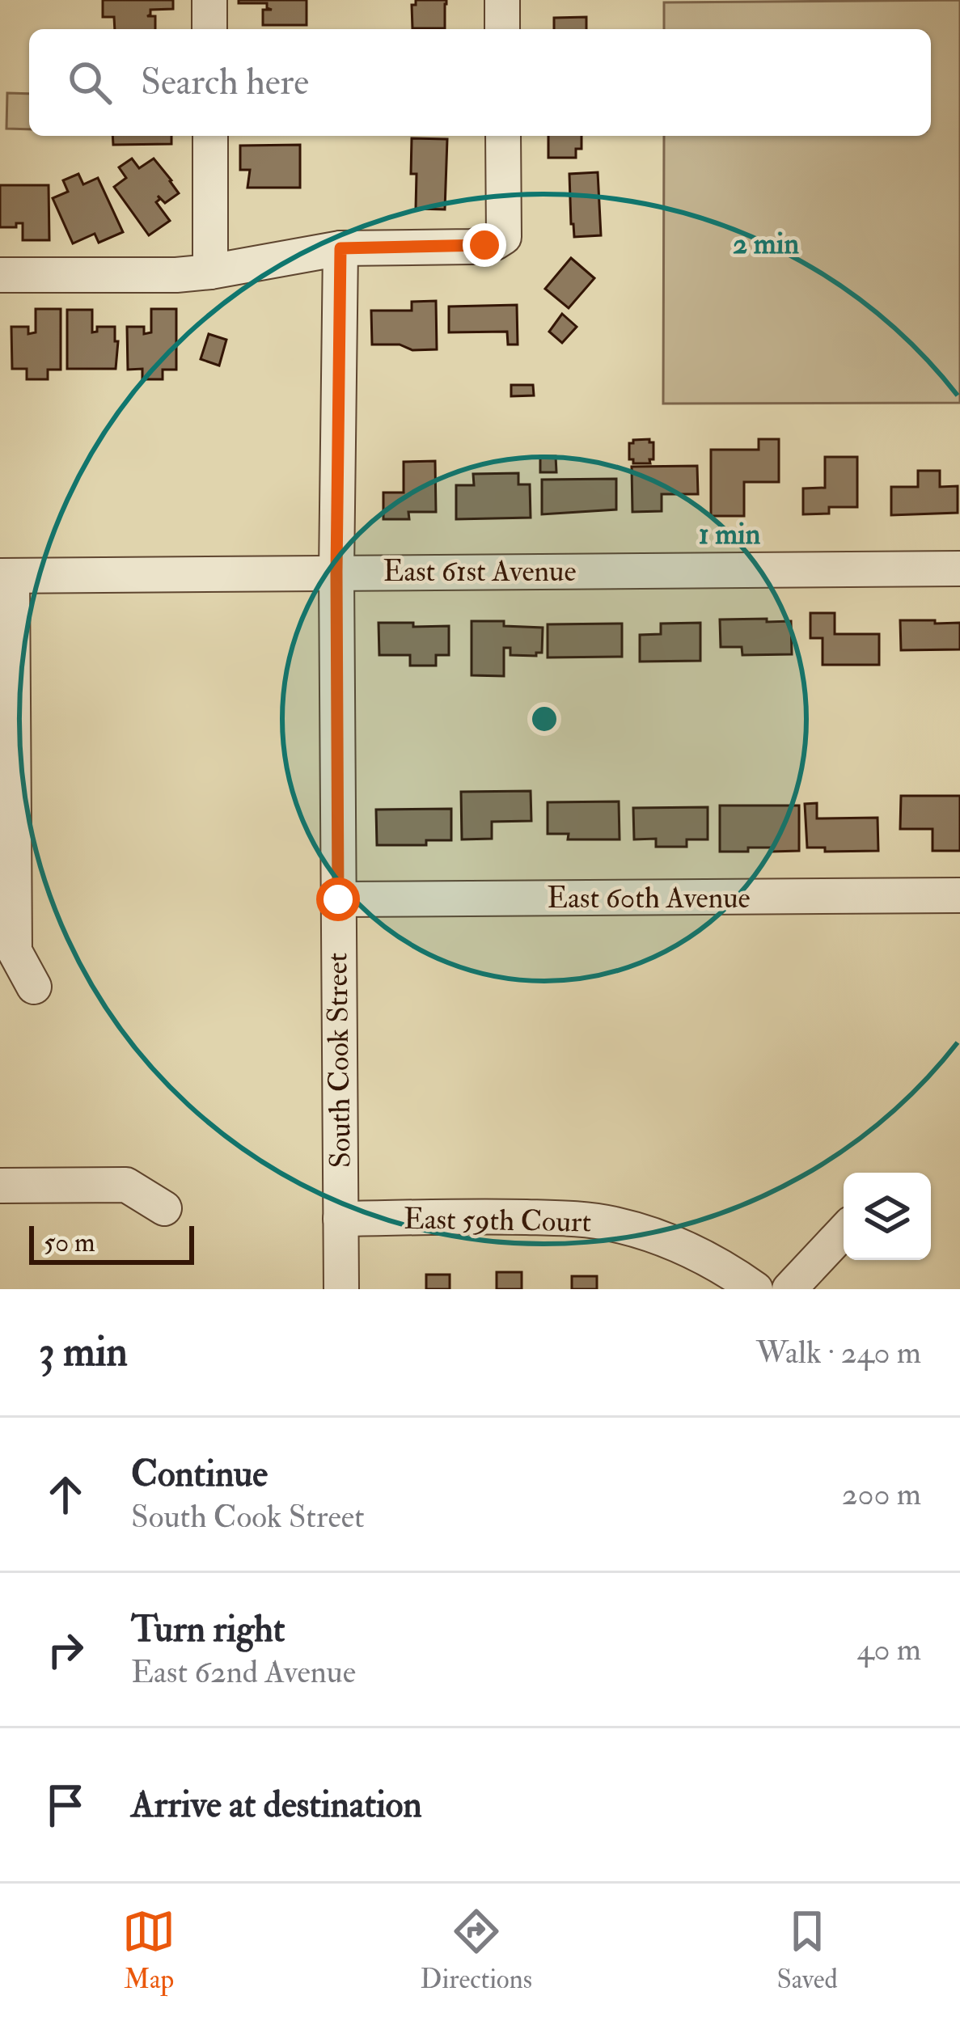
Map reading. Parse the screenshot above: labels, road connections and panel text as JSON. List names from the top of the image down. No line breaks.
{"streets":{"street":["East 61st Avenue","East 60th Avenue","South Cook Street","East 59th Court"]},"crossings":[["East 61st Avenue","South Cook Street"],["East 60th Avenue","South Cook Street"],["South Cook Street","East 59th Court"]],"scale_bar":"50 m","page":{"search":"Search here","scale":"50 m","heading":["3 min","Walk · 240 m"],"list":[["Continue","South Cook Street","200 m"],["Turn right","East 62nd Avenue","40 m"],"Arrive at destination"],"nav":["Map","Directions","Saved"]},"rings":["2 min","1 min"]}
